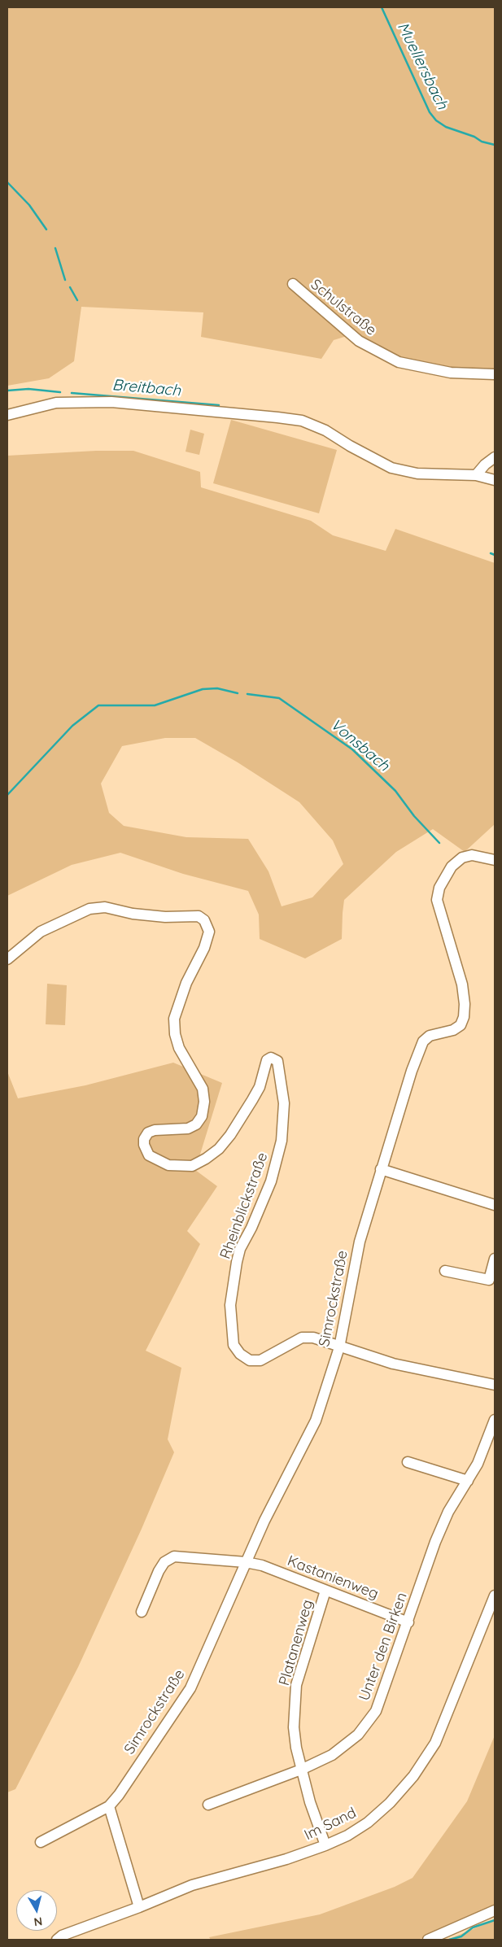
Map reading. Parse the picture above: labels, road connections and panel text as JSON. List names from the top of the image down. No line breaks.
{"streets":{"street":["Schulstraße","Rheinblickstraße","Simrockstraße","Kastanienweg","Platanenweg","Unter den Birken","Im Sand"]},"crossings":[["Rheinblickstraße","Simrockstraße"],["Simrockstraße","Kastanienweg"],["Kastanienweg","Platanenweg"],["Kastanienweg","Unter den Birken"],["Platanenweg","Unter den Birken"],["Platanenweg","Im Sand"]],"water":["Muellersbach","Breitbach","Vonsbach"],"north":"bottom"}
